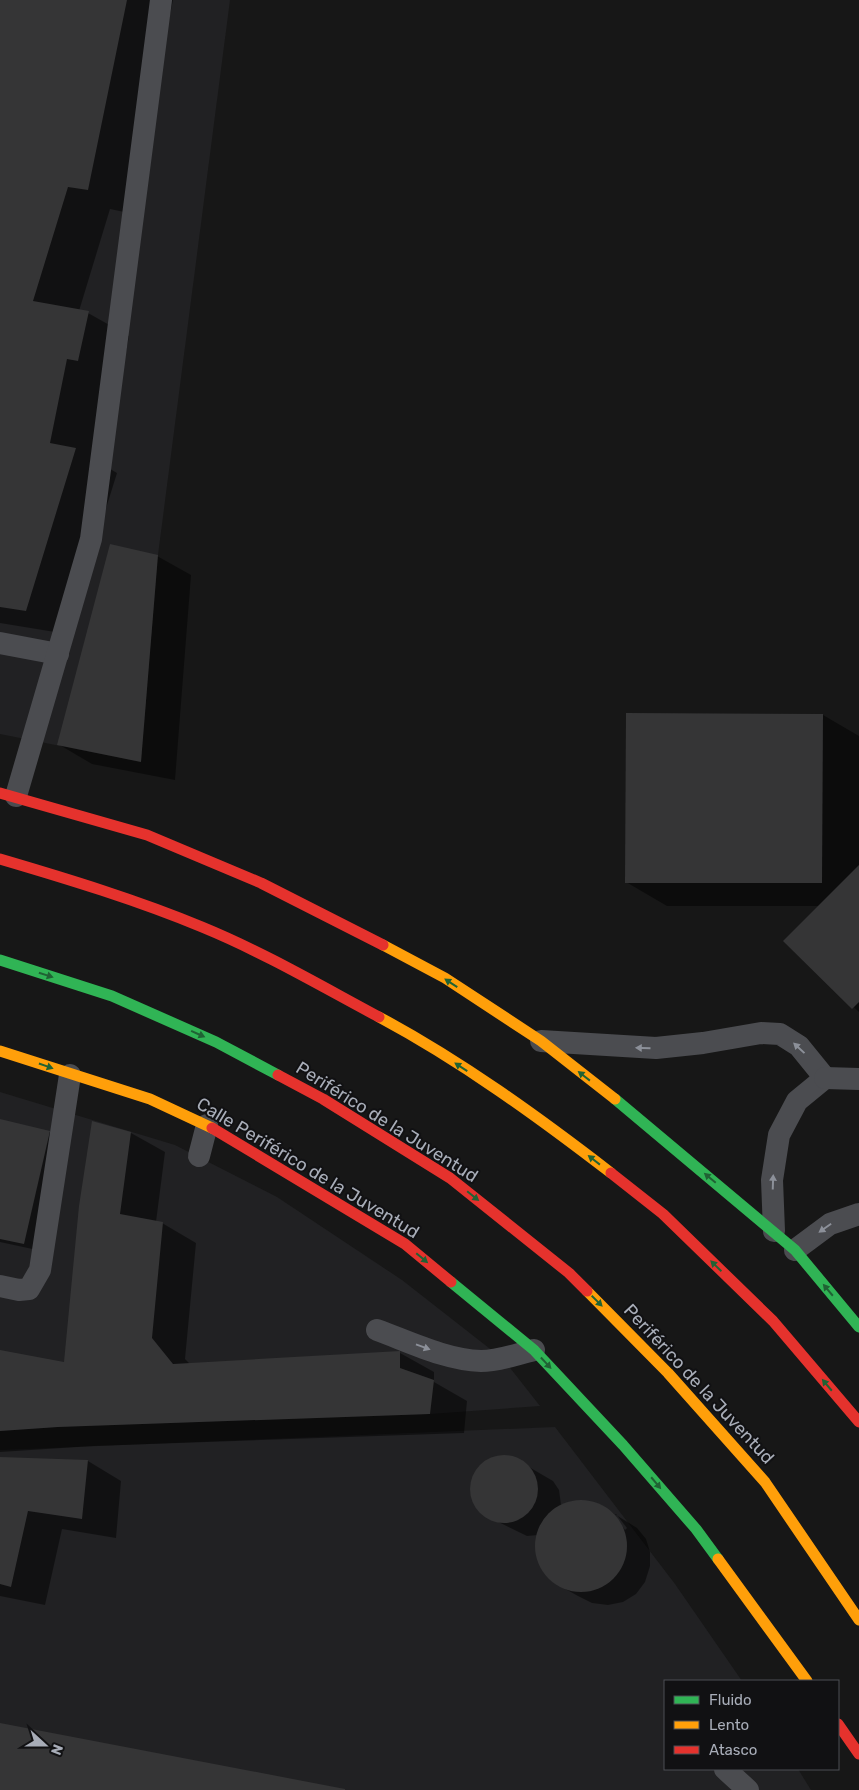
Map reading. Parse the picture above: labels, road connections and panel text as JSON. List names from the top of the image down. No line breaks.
{"streets":{"main road":["Periférico de la Juventud","Calle Periférico de la Juventud"]},"one_way":["Calle Periférico de la Juventud"],"legend":["Fluido","Lento","Atasco"],"north":"right"}
